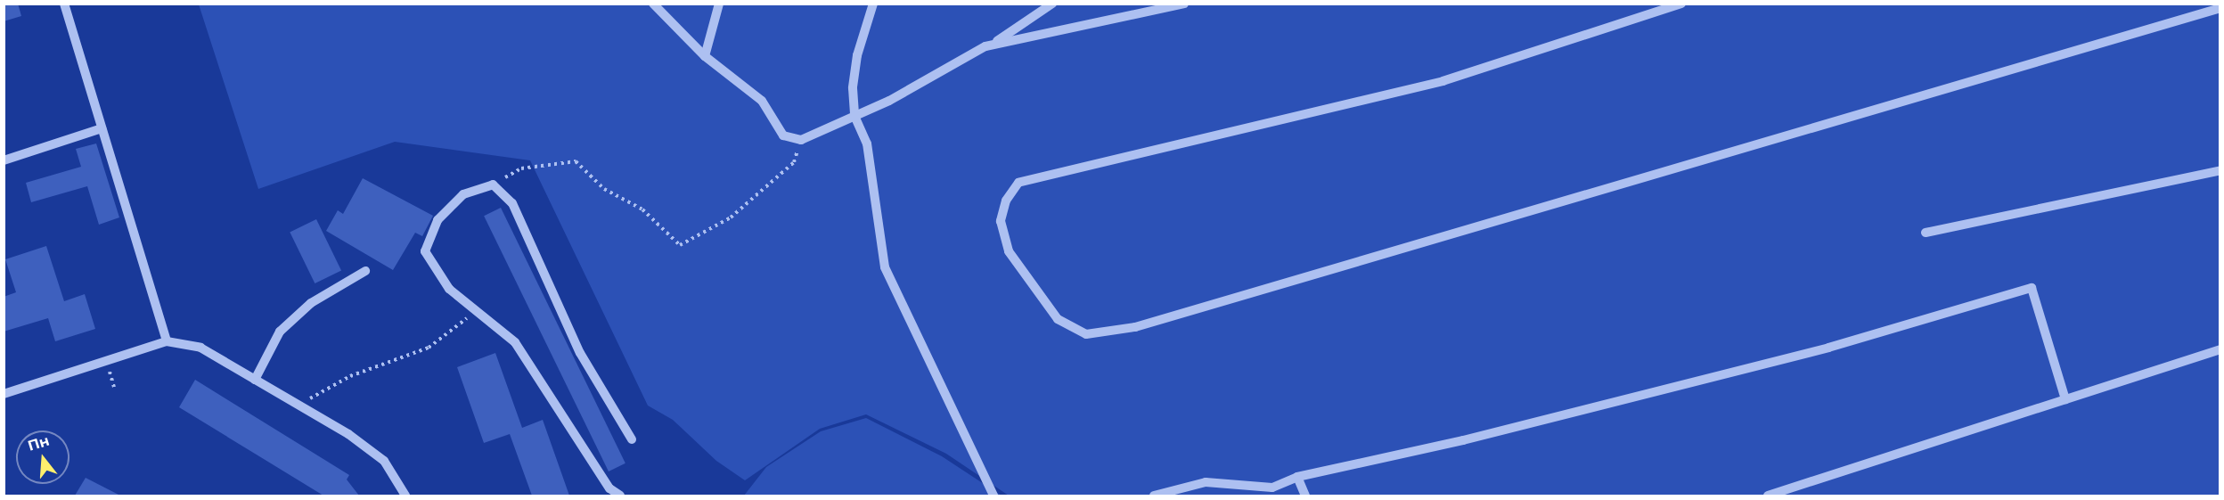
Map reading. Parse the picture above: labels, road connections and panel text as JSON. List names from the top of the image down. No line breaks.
{"north":"top"}
